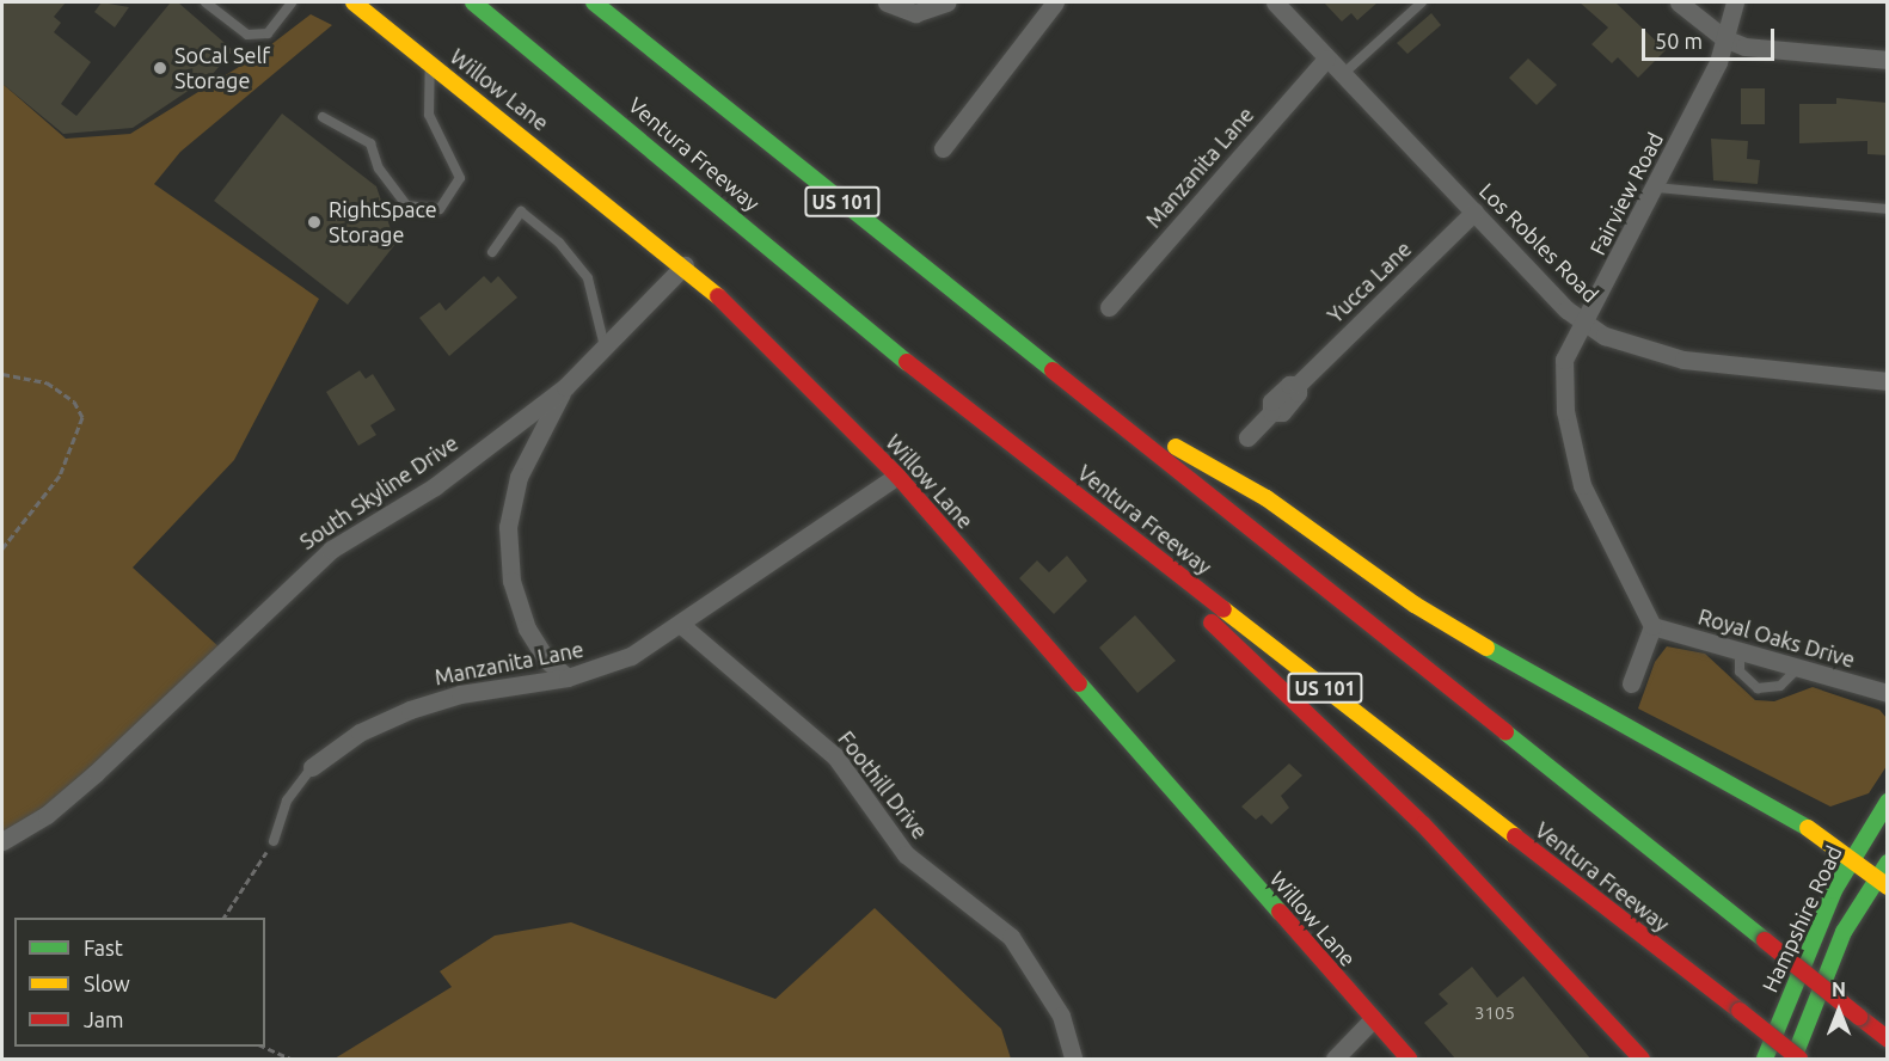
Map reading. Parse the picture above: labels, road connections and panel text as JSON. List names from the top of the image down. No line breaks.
{"streets":{"main road":["Willow Lane","Ventura Freeway","US 101","Hampshire Road"],"street":["Manzanita Lane","Fairview Road","Los Robles Road","Yucca Lane","South Skyline Drive","Royal Oaks Drive","Foothill Drive"]},"crossings":[["Willow Lane","Manzanita Lane"],["Willow Lane","South Skyline Drive"],["Manzanita Lane","Los Robles Road"],["Manzanita Lane","Foothill Drive"],["Fairview Road","Los Robles Road"],["Fairview Road","Royal Oaks Drive"],["Los Robles Road","Yucca Lane"]],"places":["SoCal Self Storage","RightSpace Storage"],"house_numbers":["3105"],"legend":["Fast","Slow","Jam"],"scale_bar":"50 m","north":"top"}
